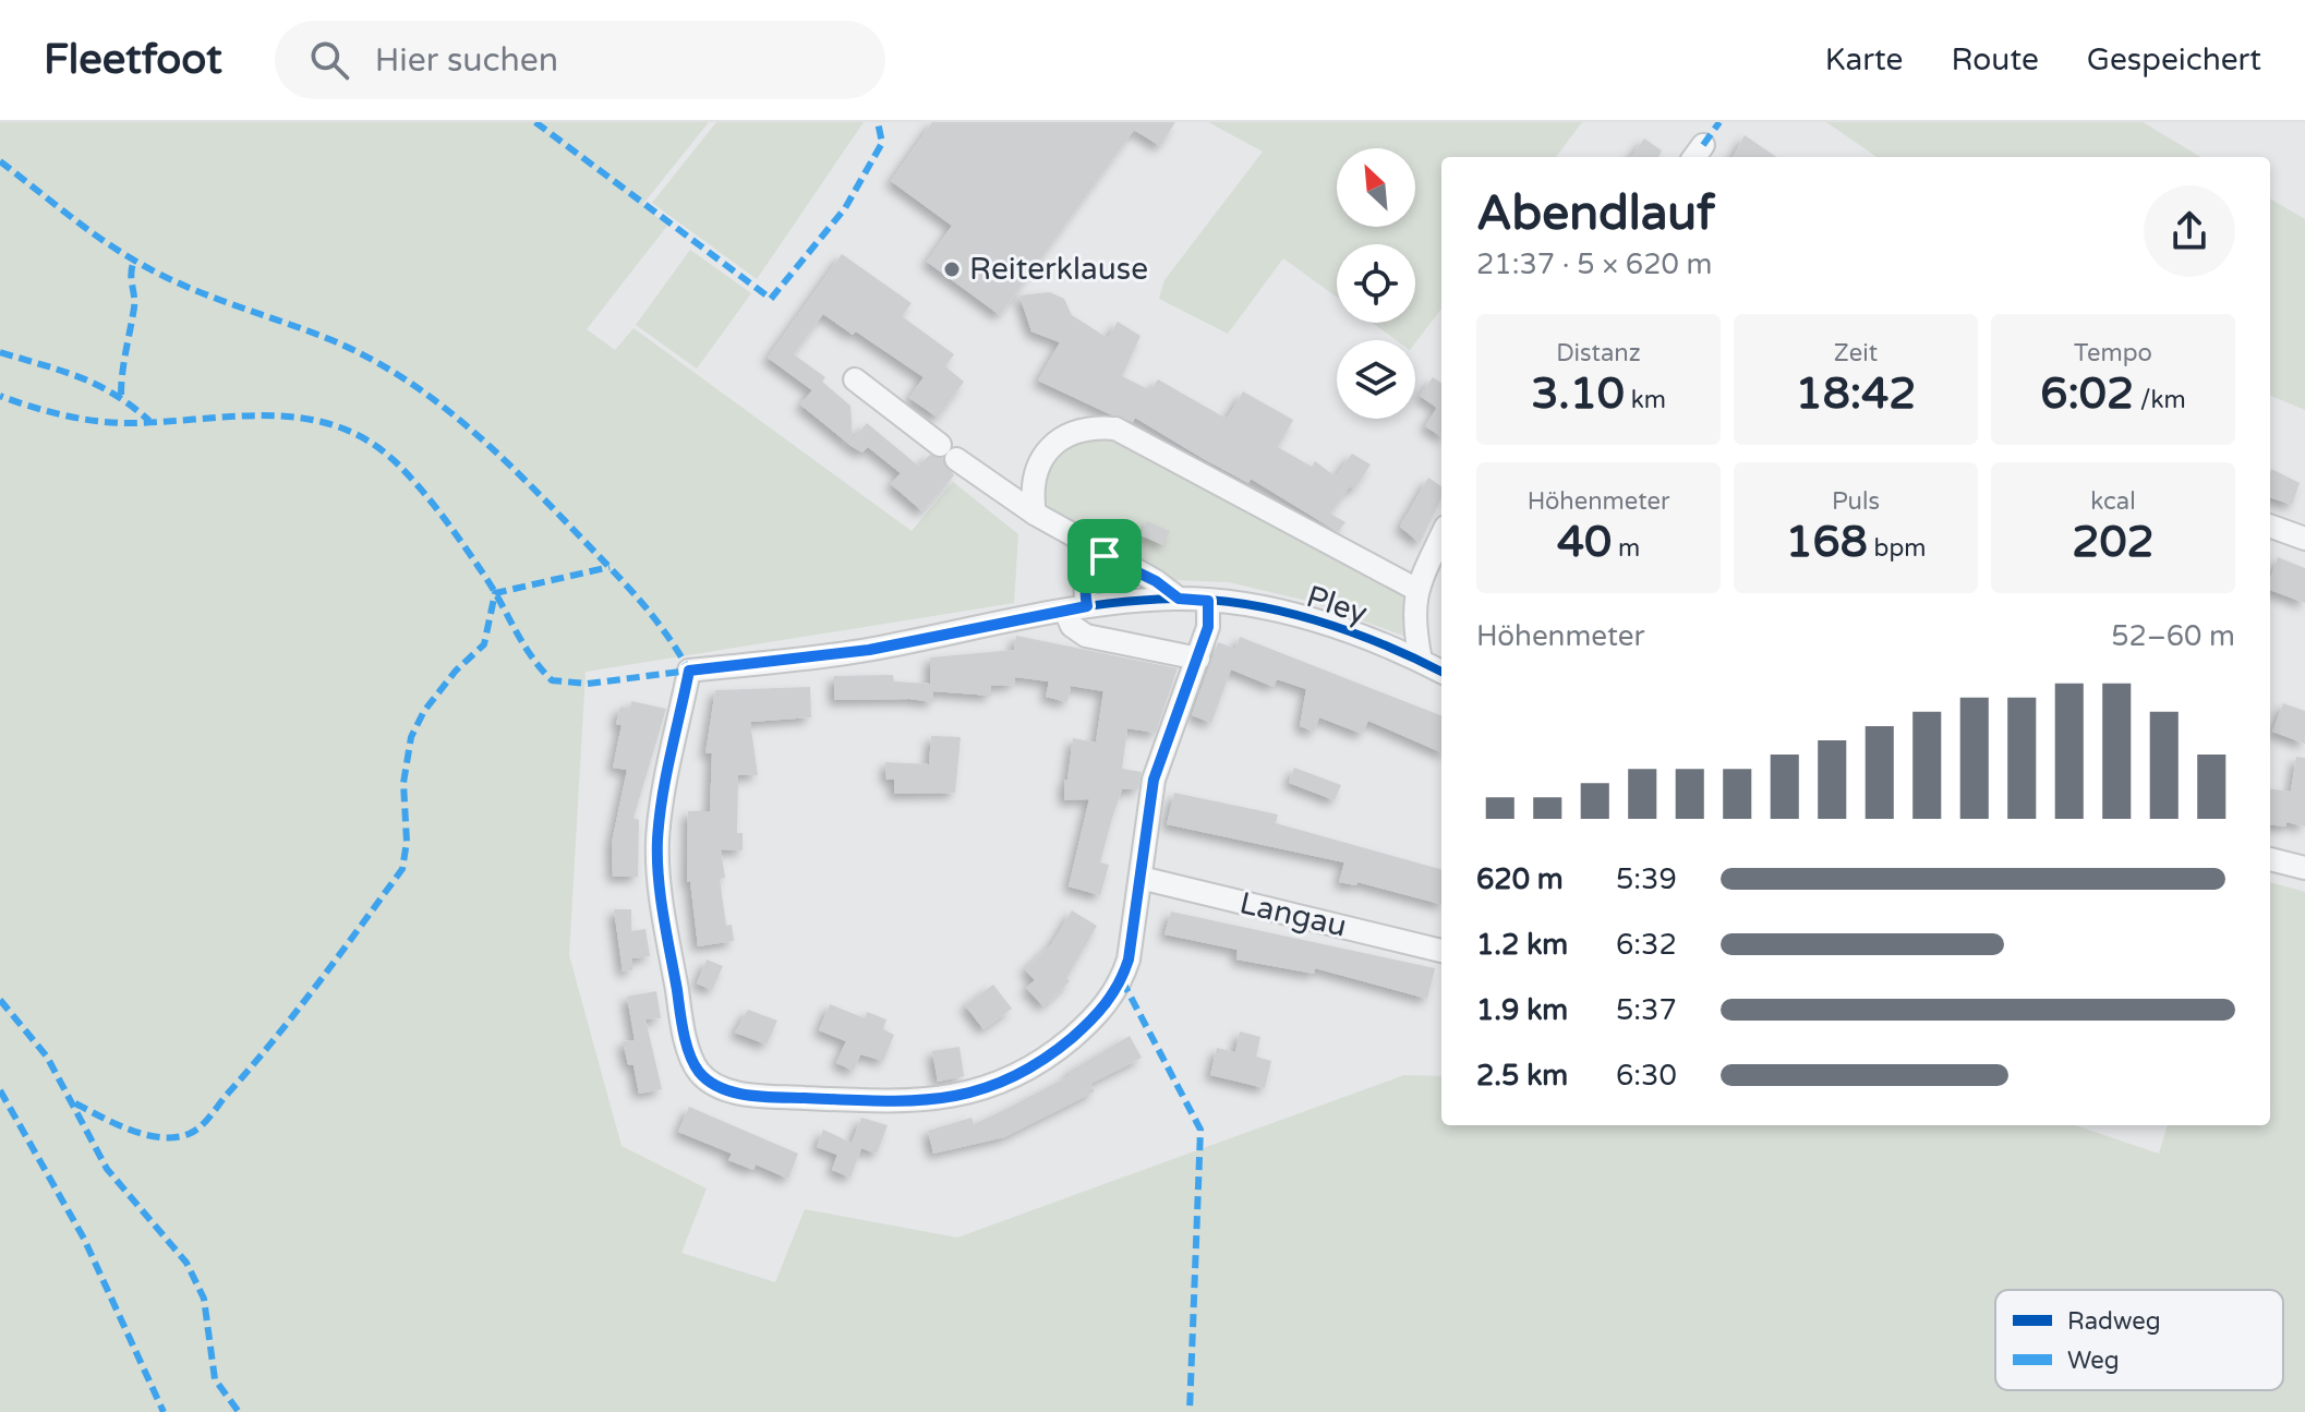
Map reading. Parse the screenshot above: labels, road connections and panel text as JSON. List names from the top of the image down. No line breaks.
{"streets":{"street":["Pley","Langau"]},"crossings":[["Pley","Langau"]],"places":["Reiterklause"],"legend":["Radweg","Weg"],"north":"top left","page":{"header":"Fleetfoot","search":"Hier suchen","nav":["Karte","Route","Gespeichert"],"heading":["Abendlauf","21:37 · 5 × 620 m"],"stats":[["Distanz","3.10 km"],["Zeit","18:42"],["Tempo","6:02 /km"],["Höhenmeter","40 m"],["Puls","168 bpm"],["kcal","202"]],"chart":["Höhenmeter","52–60 m"],"list":[{"name":"620 m","note":"5:39"},{"name":"1.2 km","note":"6:32"},{"name":"1.9 km","note":"5:37"},{"name":"2.5 km","note":"6:30"}]}}
